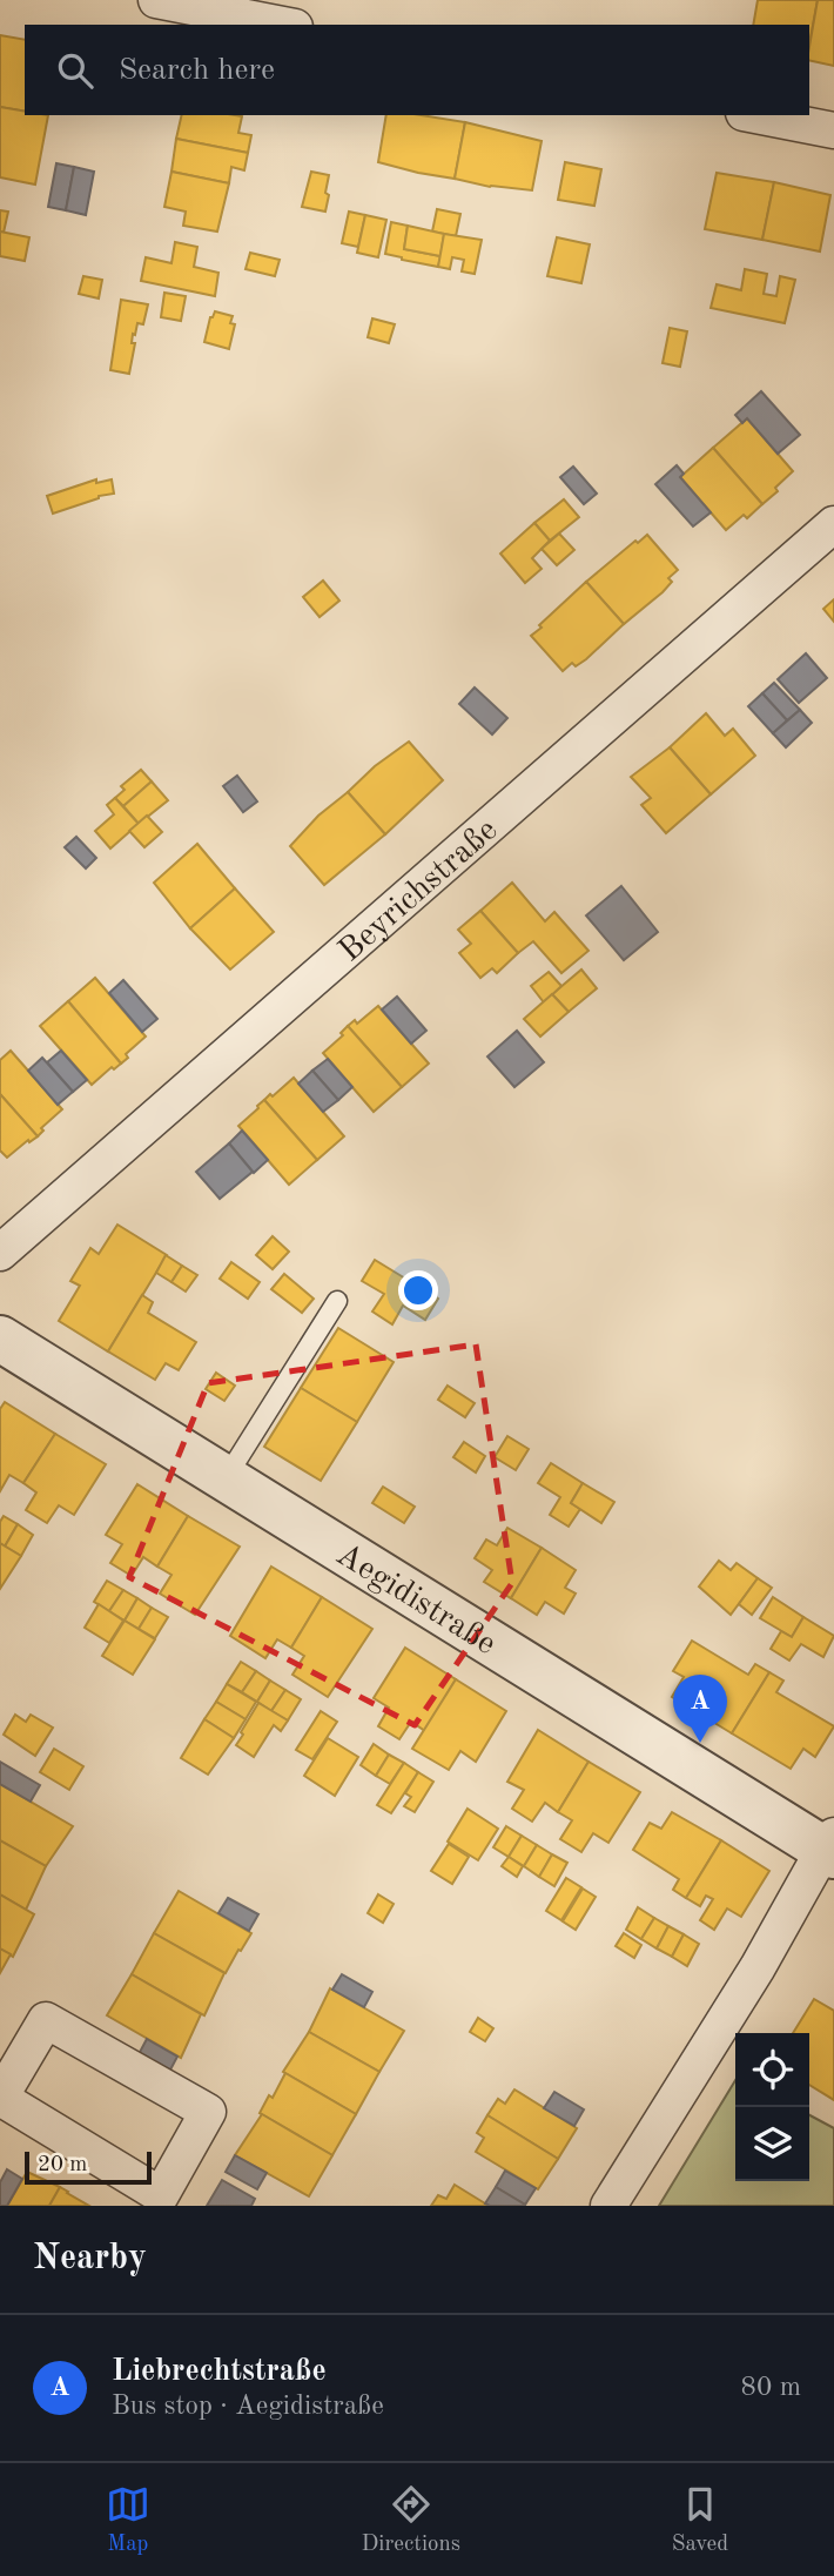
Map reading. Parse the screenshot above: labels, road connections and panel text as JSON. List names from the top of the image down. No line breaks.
{"streets":{"street":["Beyrichstraße","Aegidistraße"]},"scale_bar":"20 m","page":{"search":"Search here","pins":"A","scale":"20 m","heading":"Nearby","list":[{"mark":"A","name":"Liebrechtstraße","note":"Bus stop · Aegidistraße","value":"80 m"}],"nav":["Map","Directions","Saved"]}}
